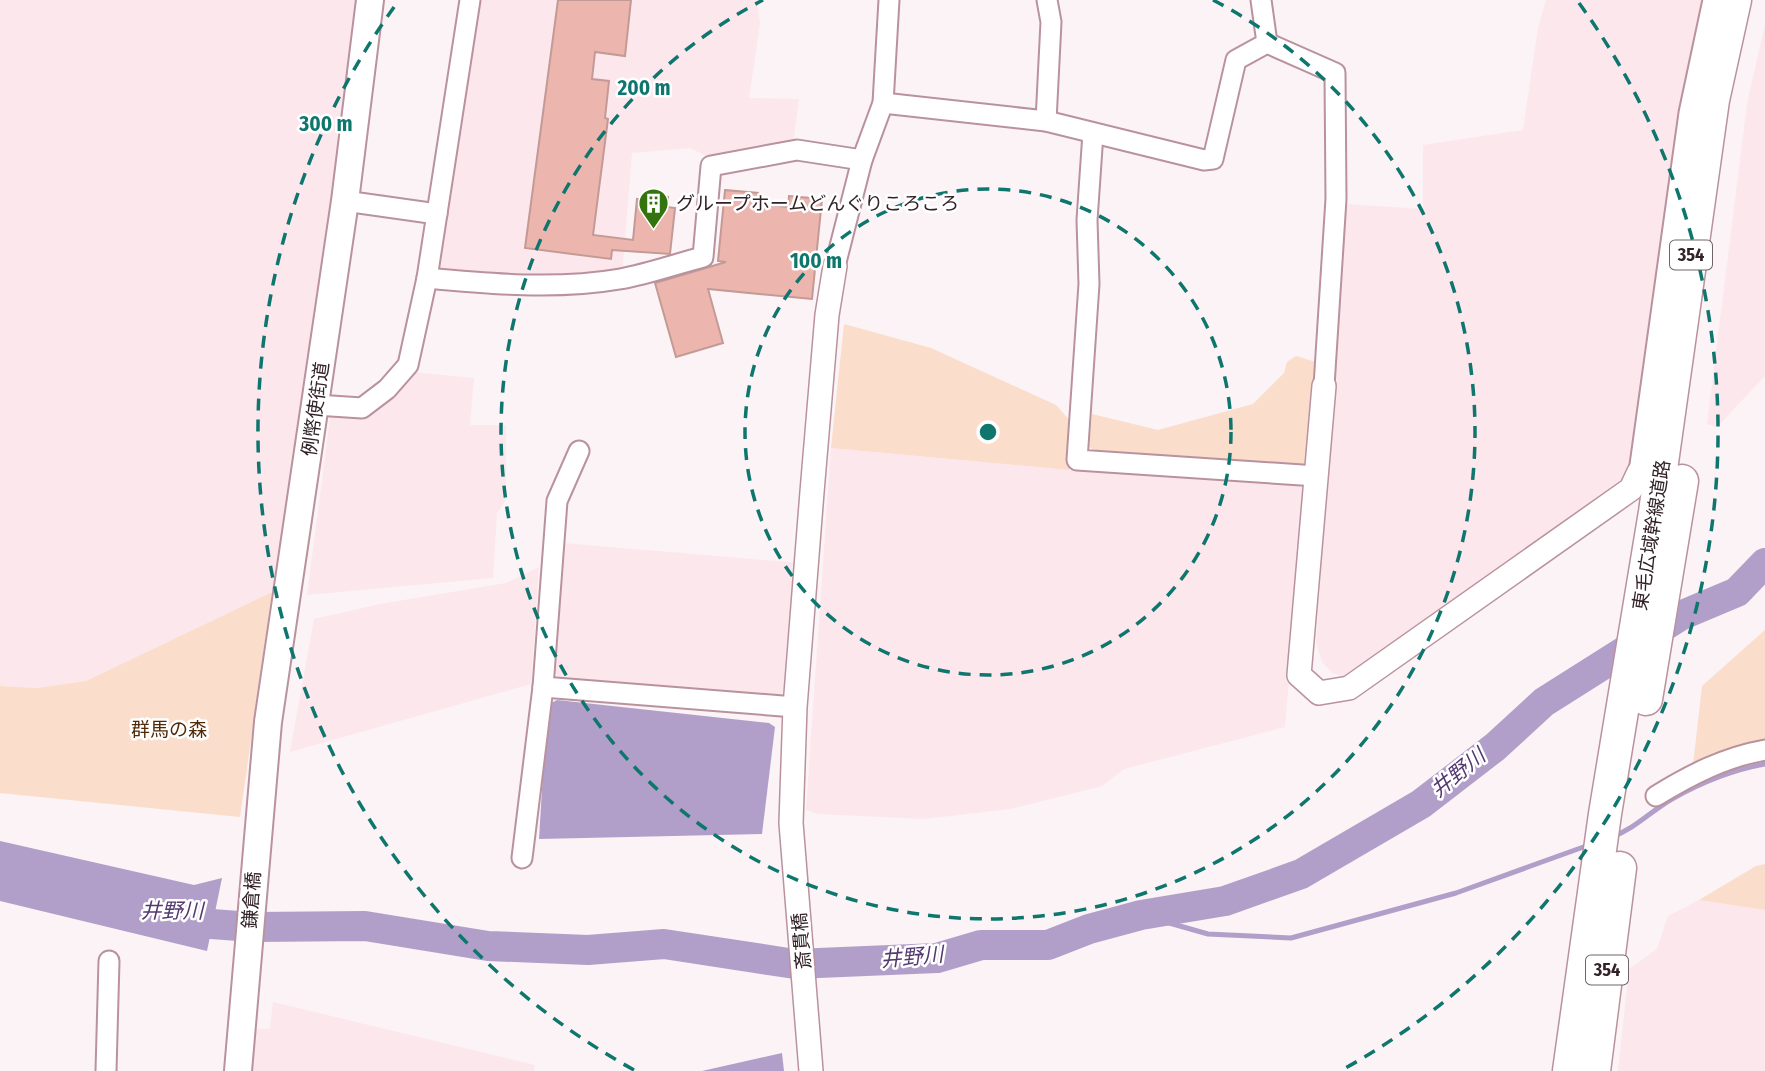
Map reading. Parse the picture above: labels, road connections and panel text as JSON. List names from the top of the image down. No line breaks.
{"streets":{"highway":["354","東毛広域幹線道路"],"main road":["例幣使街道","鎌倉橋"],"street":["斎貫橋"]},"crossings":[["例幣使街道","鎌倉橋"]],"water":["井野川"],"parks":["群馬の森"],"places":{"building":["グループホームどんぐりころころ"]},"rings":["200 m","300 m","100 m"]}
